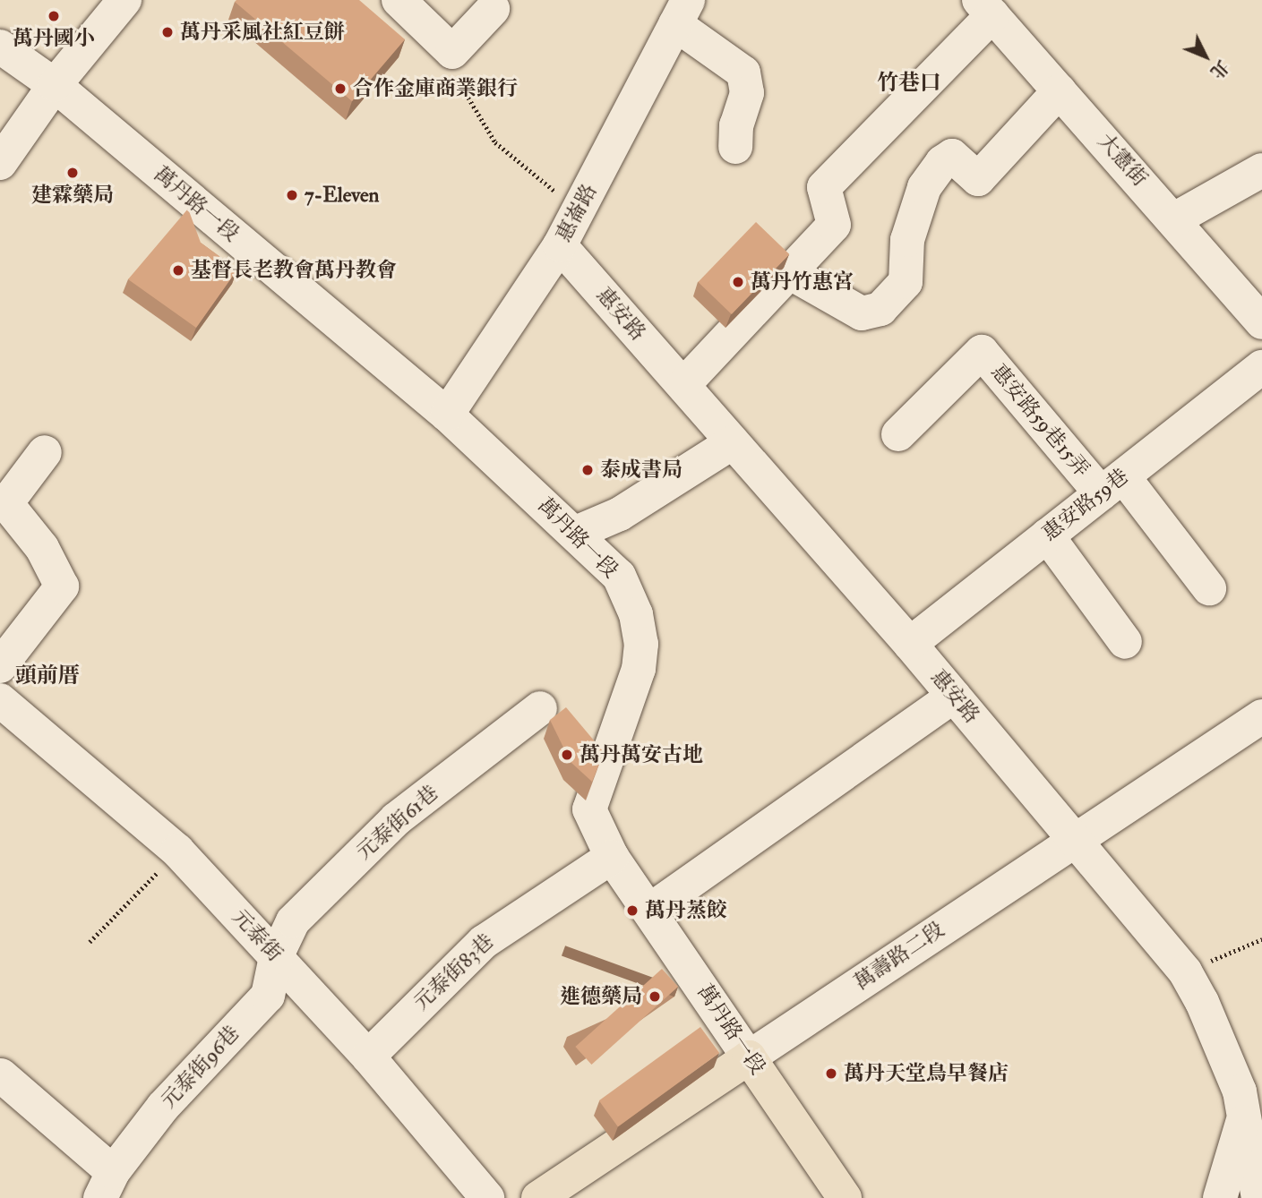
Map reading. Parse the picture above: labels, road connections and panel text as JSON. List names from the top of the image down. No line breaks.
{"streets":{"main road":["萬丹路一段","萬壽路二段"],"street":["大憲街","惠崙路","惠安路","惠安路59巷15弄","惠安路59巷","元泰街61巷","元泰街","元泰街83巷","元泰街96巷"]},"crossings":[["萬丹路一段","惠崙路"],["萬丹路一段","萬壽路二段"],["萬丹路一段","元泰街83巷"],["惠崙路","惠安路"],["惠安路","惠安路59巷"],["惠安路","萬壽路二段"],["惠安路59巷15弄","惠安路59巷"],["元泰街61巷","元泰街"],["元泰街61巷","元泰街96巷"],["元泰街","元泰街83巷"],["元泰街","元泰街96巷"]],"districts":["竹巷口","頭前厝"],"places":["萬丹國小","萬丹采風社紅豆餅","合作金庫商業銀行","建霖藥局","7-Eleven","基督長老教會萬丹教會","萬丹竹惠宮","泰成書局","萬丹萬安古地","萬丹蒸餃","進德藥局","萬丹天堂鳥早餐店"],"north":"bottom right"}
